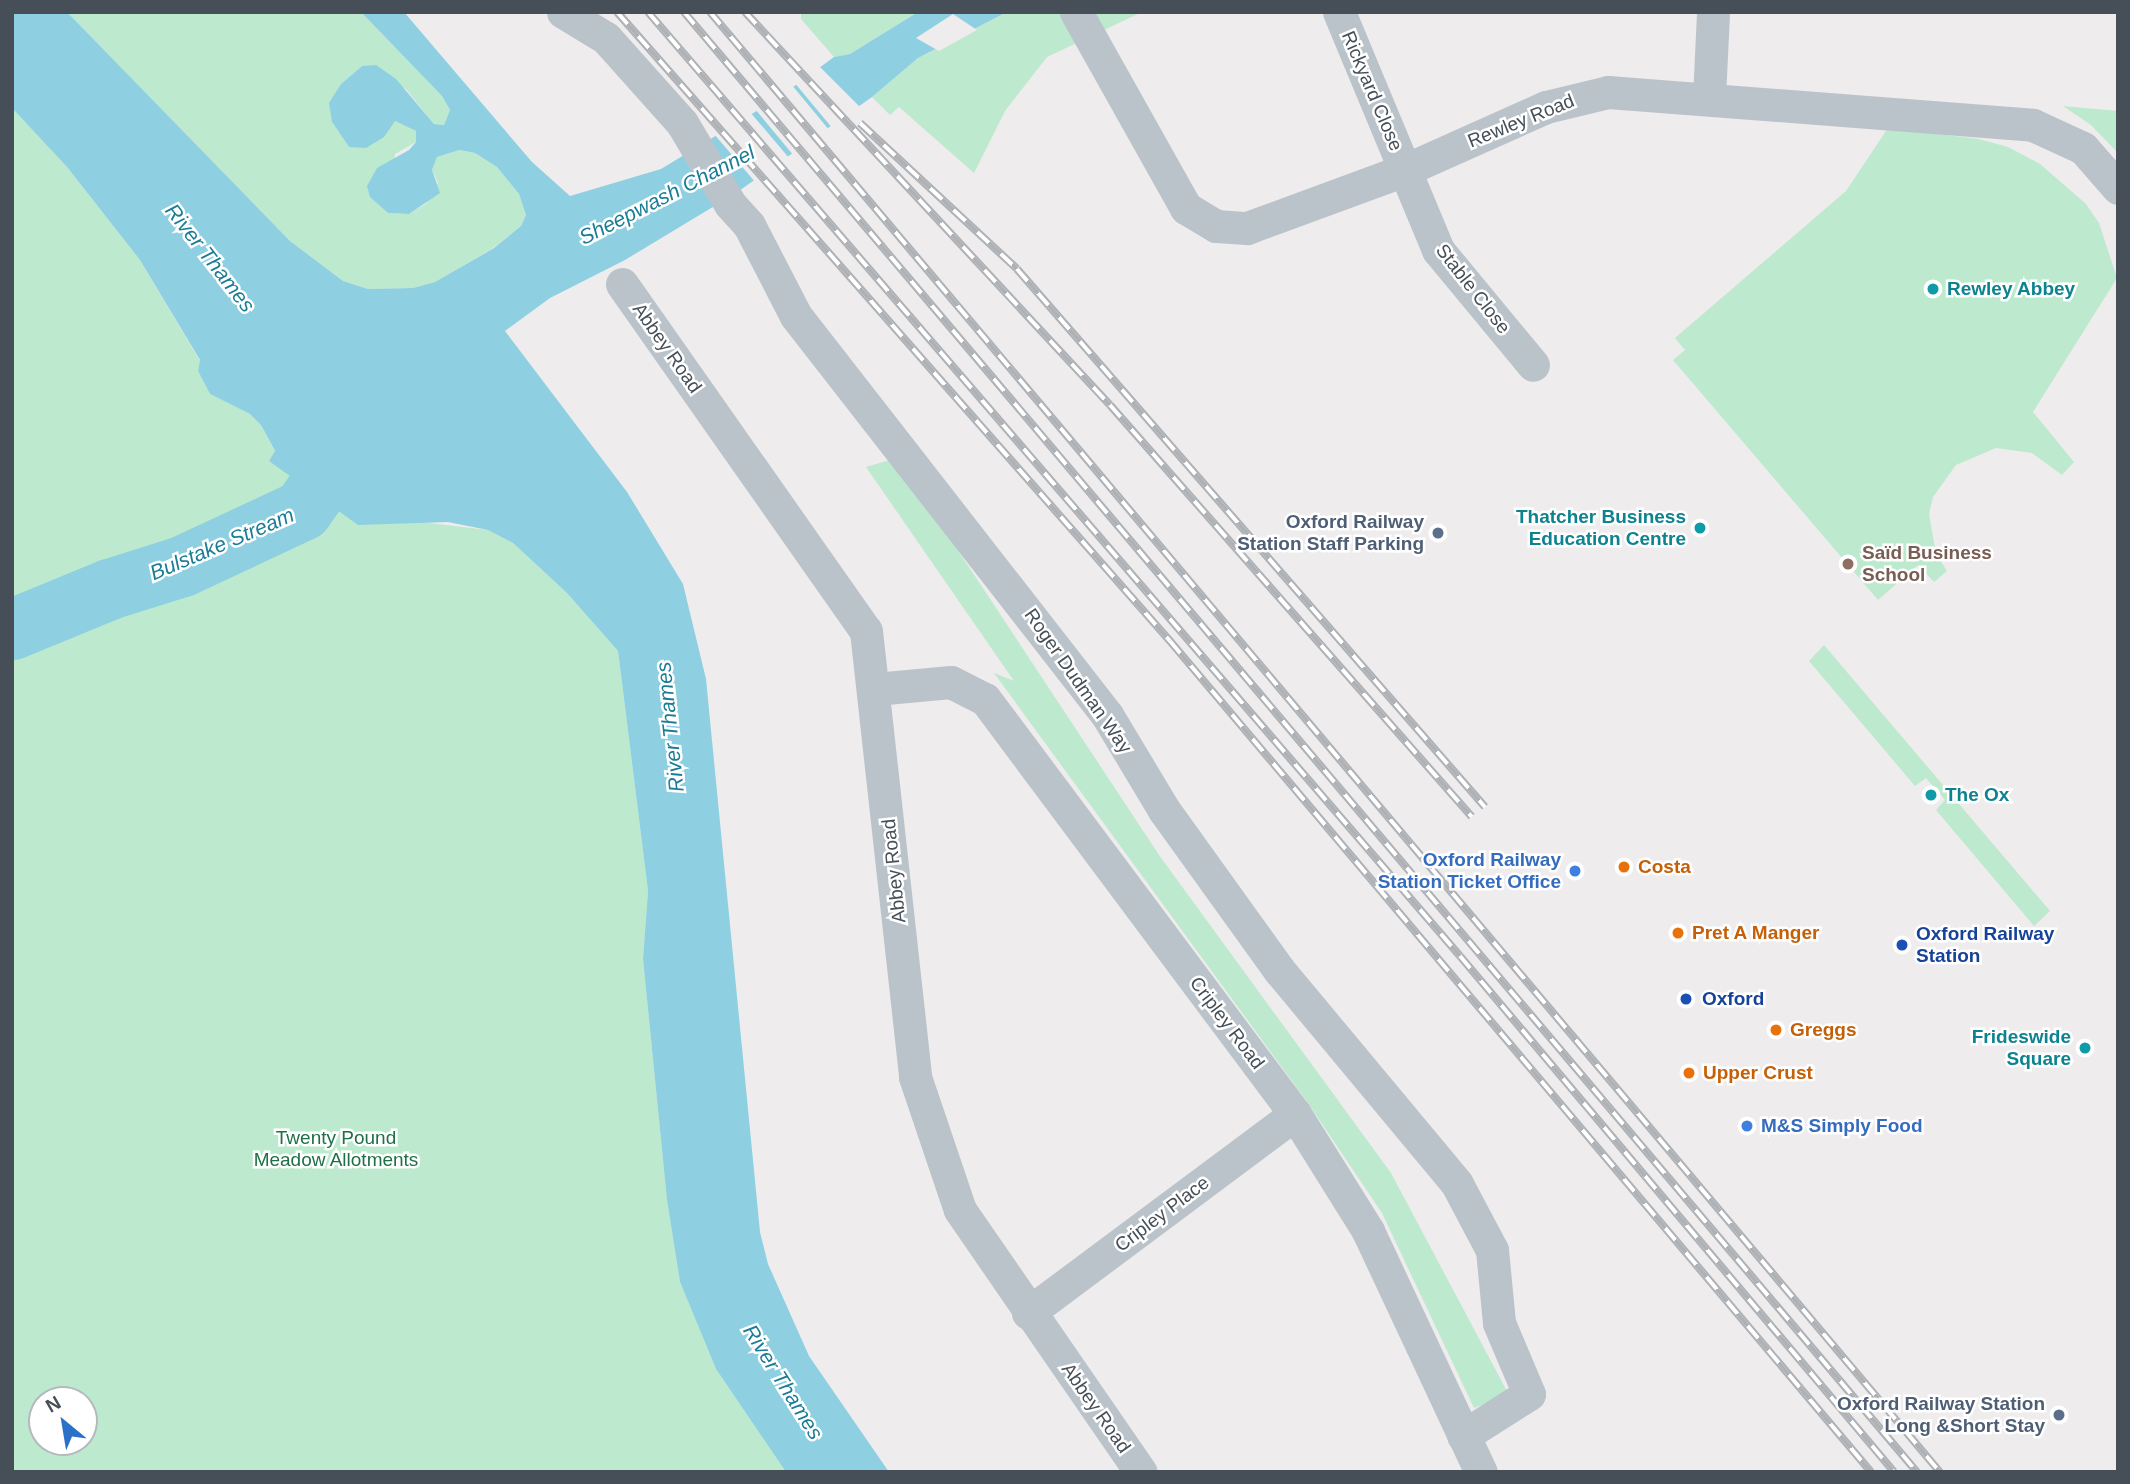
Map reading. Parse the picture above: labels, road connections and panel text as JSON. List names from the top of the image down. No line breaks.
{"streets":{"street":["Rickyard Close","Rewley Road","Stable Close","Abbey Road","Roger Dudman Way","Cripley Road","Cripley Place"]},"crossings":[["Rickyard Close","Rewley Road"],["Rickyard Close","Stable Close"],["Rewley Road","Stable Close"],["Abbey Road","Cripley Road"],["Abbey Road","Cripley Place"],["Roger Dudman Way","Cripley Road"],["Cripley Road","Cripley Place"]],"water":["Sheepwash Channel","River Thames","Bulstake Stream"],"parks":["Twenty Pound Meadow Allotments"],"places":["Rewley Abbey","Thatcher Business Education Centre","Oxford Railway Station Staff Parking","Saïd Business School","The Ox","Costa","Oxford Railway Station Ticket Office","Pret A Manger","Oxford Railway Station","Oxford","Greggs","Frideswide Square","Upper Crust","M&S Simply Food","Oxford Railway Station Long &Short Stay"],"north":"top left"}
